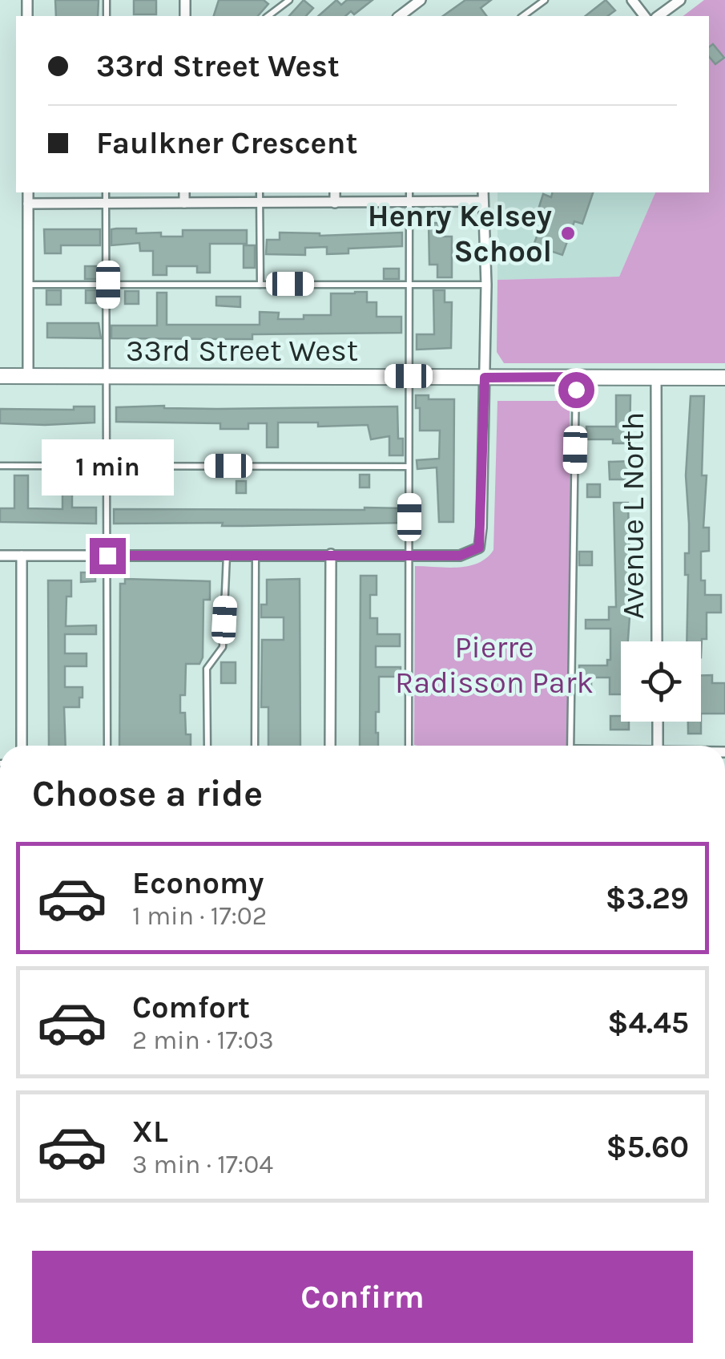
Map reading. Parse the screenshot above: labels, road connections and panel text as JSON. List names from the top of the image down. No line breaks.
{"streets":{"main road":["33rd Street West"],"street":["Avenue L North"]},"crossings":[["33rd Street West","Avenue L North"]],"parks":["Pierre Radisson Park"],"places":["Henry Kelsey School"],"page":{"banner":["33rd Street West","Faulkner Crescent"],"bubble":"1 min","heading":"Choose a ride","list":[{"name":"Economy","note":"1 min · 17:02","value":"$3.29"},{"name":"Comfort","note":"2 min · 17:03","value":"$4.45"},{"name":"XL","note":"3 min · 17:04","value":"$5.60"}],"buttons":"Confirm"}}
